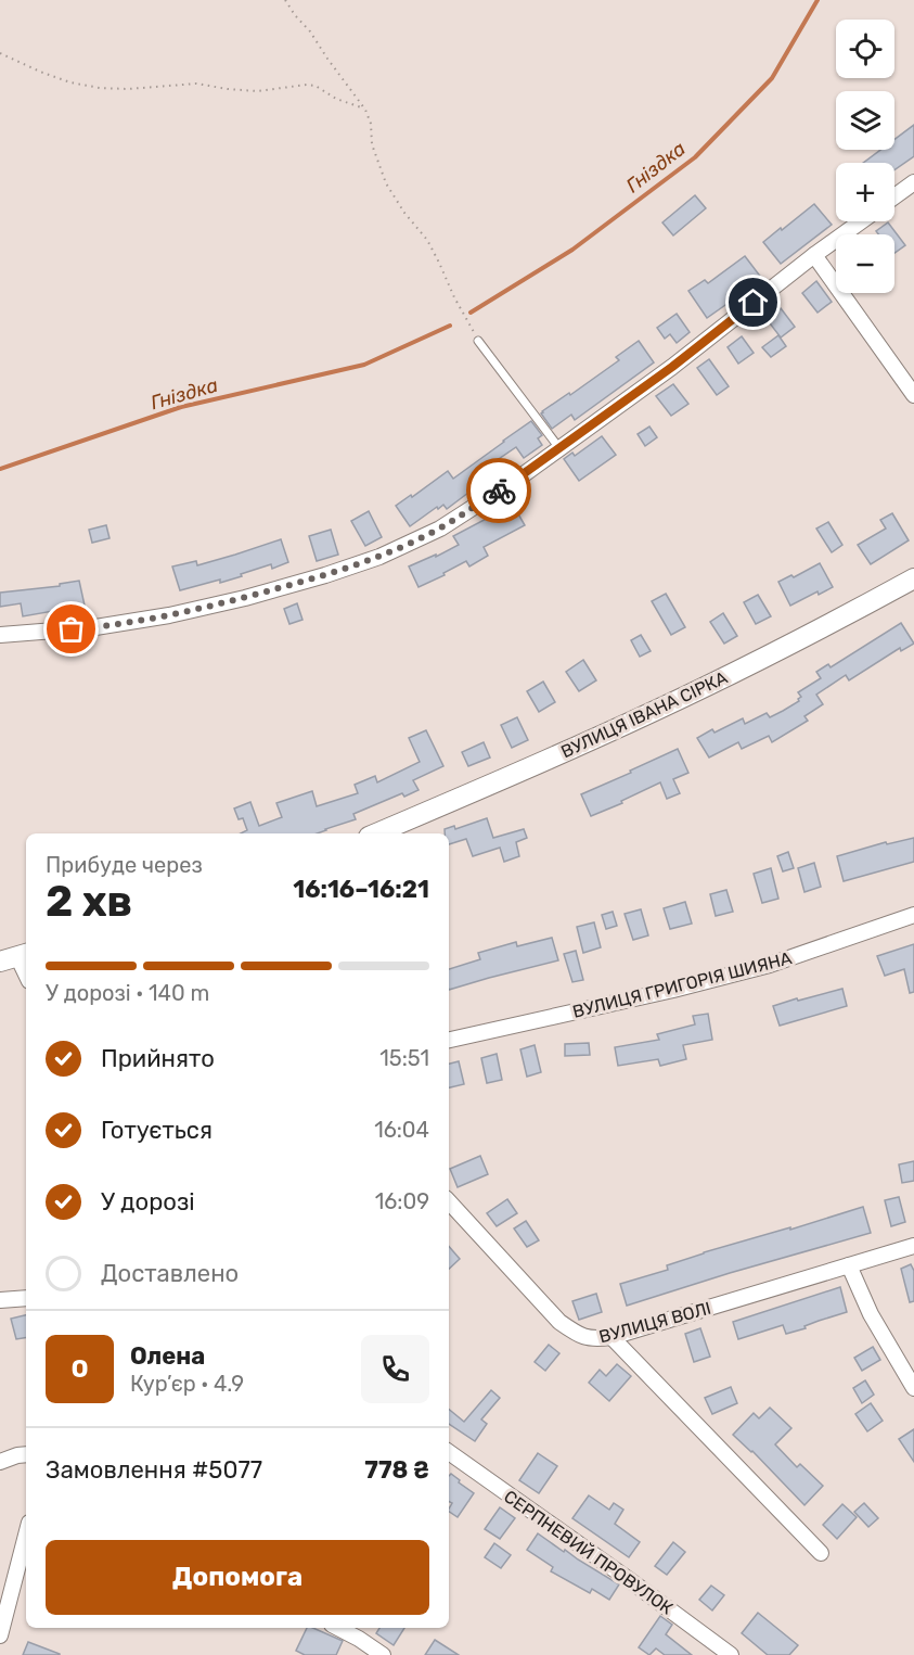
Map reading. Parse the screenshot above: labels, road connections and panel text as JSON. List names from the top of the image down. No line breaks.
{"streets":{"street":["ВУЛИЦЯ ІВАНА СІРКА","ВУЛИЦЯ ГРИГОРІЯ ШИЯНА","ВУЛИЦЯ ВОЛІ","СЕРПНЕВИЙ ПРОВУЛОК"]},"water":["Гніздка"],"page":{"map_buttons":["+","−"],"heading":["2 хв","Прибуде через","16:16–16:21"],"panel":["Олена","Кур’єр · 4.9","Замовлення #5077","778 ₴"],"bar":"У дорозі · 140 m","list":[["Прийнято","15:51"],["Готується","16:04"],["У дорозі","16:09"],"Доставлено"],"round":"О","buttons":"Допомога"}}
